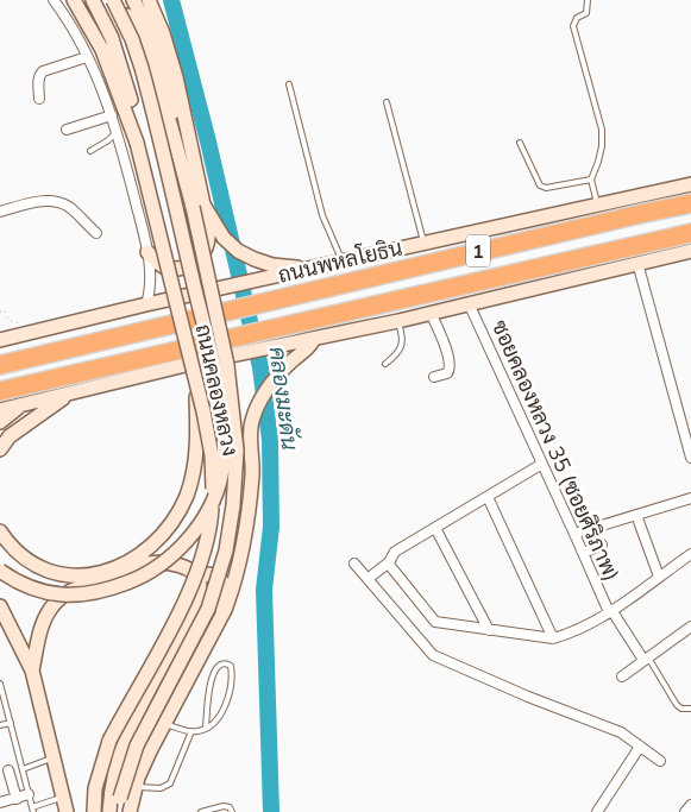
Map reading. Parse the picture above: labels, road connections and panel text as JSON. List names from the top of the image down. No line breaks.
{"streets":{"highway":["1","ถนนพหลโยธิน"],"main road":["ถนนคลองหลวง"],"street":["ซอยคลองหลวง 35 (ซอยศิริภาพ)"]},"crossings":[["1","ซอยคลองหลวง 35 (ซอยศิริภาพ)"]],"water":["คลองมะดัน"]}
